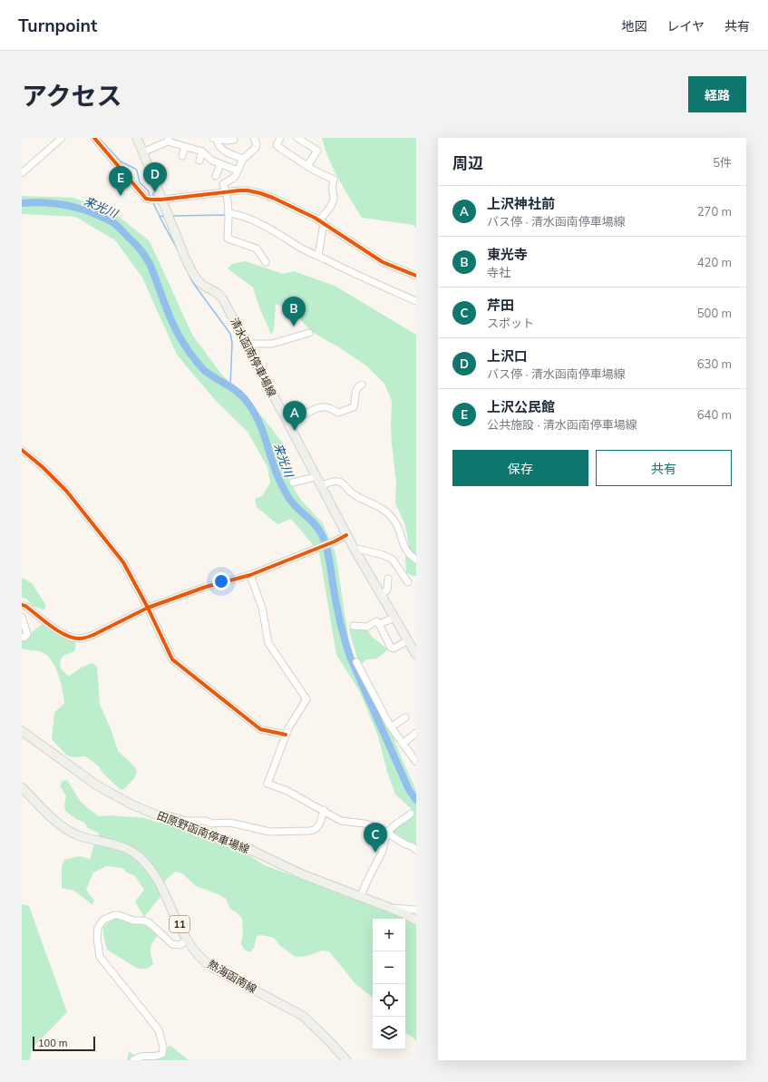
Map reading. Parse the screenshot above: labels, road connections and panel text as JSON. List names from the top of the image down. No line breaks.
{"streets":{"main road":["清水函南停車場線","田原野函南停車場線","11","熱海函南線"]},"water":["来光川"],"scale_bar":"100 m","page":{"header":"Turnpoint","nav":["地図","レイヤ","共有"],"title":"アクセス","buttons":["経路",["保存","共有"]],"heading":["周辺","5件"],"pins":["D","E","B","A","C"],"list":[{"mark":"A","name":"上沢神社前","note":"バス停 · 清水函南停車場線","value":"270 m"},{"mark":"B","name":"東光寺","note":"寺社","value":"420 m"},{"mark":"C","name":"芹田","note":"スポット","value":"500 m"},{"mark":"D","name":"上沢口","note":"バス停 · 清水函南停車場線","value":"630 m"},{"mark":"E","name":"上沢公民館","note":"公共施設 · 清水函南停車場線","value":"640 m"}],"map_buttons":["+","−"],"scale":"100 m"}}
